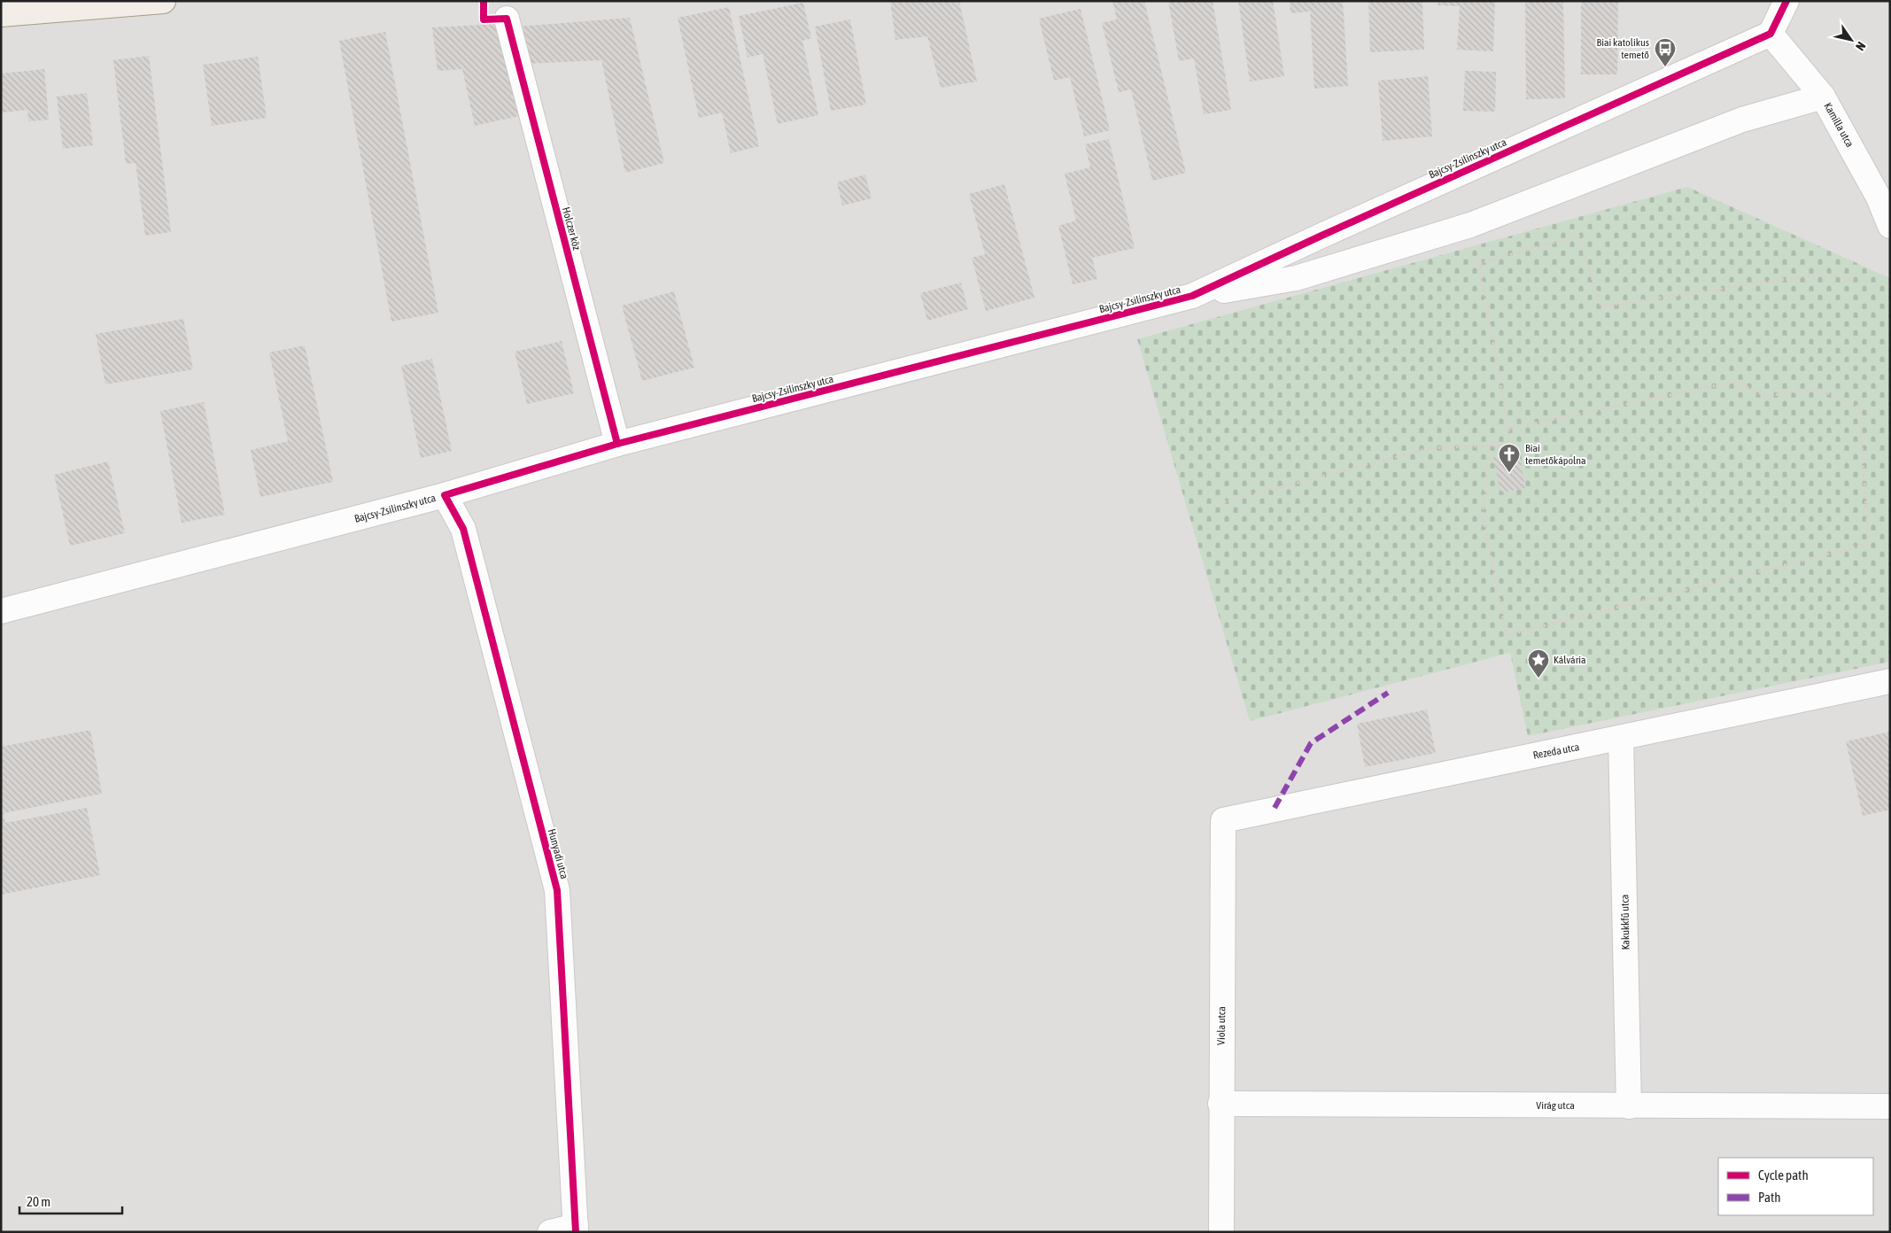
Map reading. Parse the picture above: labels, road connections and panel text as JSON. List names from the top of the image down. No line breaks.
{"streets":{"street":["Kamilla utca","Bajcsy-Zsilinszky utca","Holczer köz","Rezeda utca","Hunyadi utca","Kakukkfű utca","Viola utca","Virág utca"]},"crossings":[["Kamilla utca","Bajcsy-Zsilinszky utca"],["Bajcsy-Zsilinszky utca","Holczer köz"],["Bajcsy-Zsilinszky utca","Hunyadi utca"],["Rezeda utca","Kakukkfű utca"],["Rezeda utca","Viola utca"],["Kakukkfű utca","Virág utca"],["Viola utca","Virág utca"]],"places":{"bus stop":["Biai katolikus temető"],"church":["Biai temetőkápolna"],"place":["Kálvária"]},"legend":["Cycle path","Path"],"scale_bar":"20 m","north":"bottom right"}
